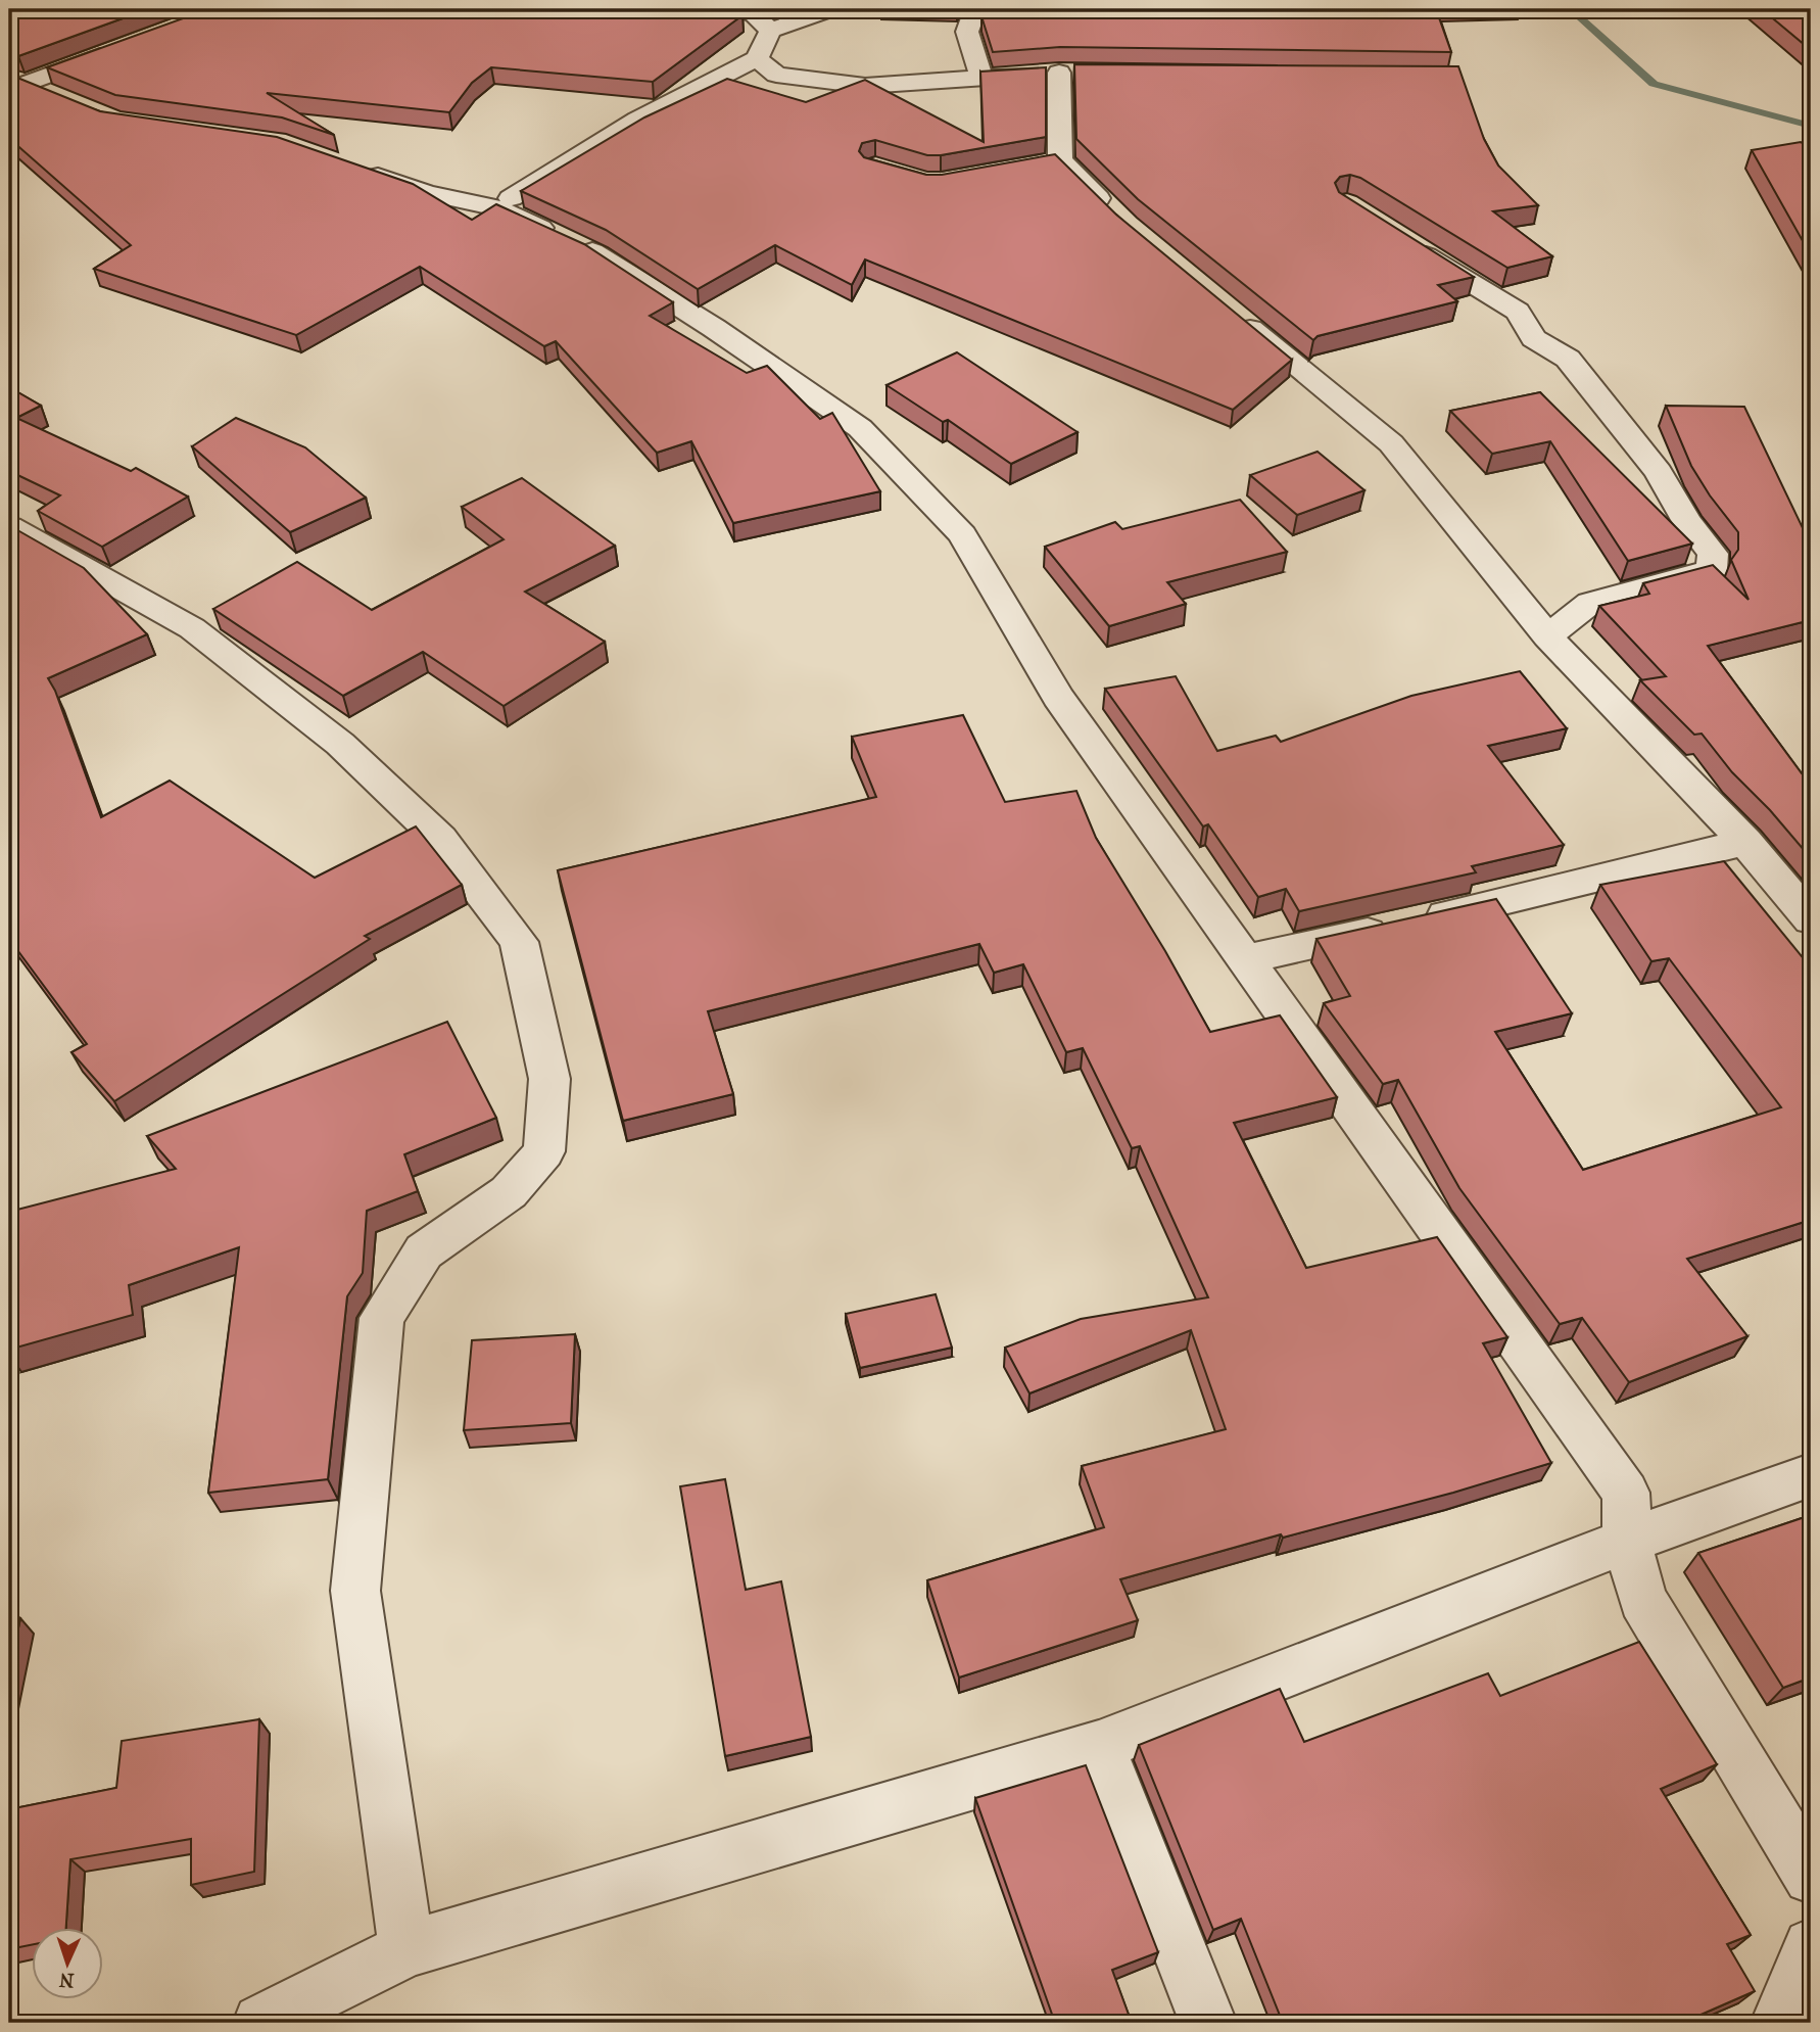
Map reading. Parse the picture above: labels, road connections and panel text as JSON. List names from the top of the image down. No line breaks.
{"north":"bottom"}
